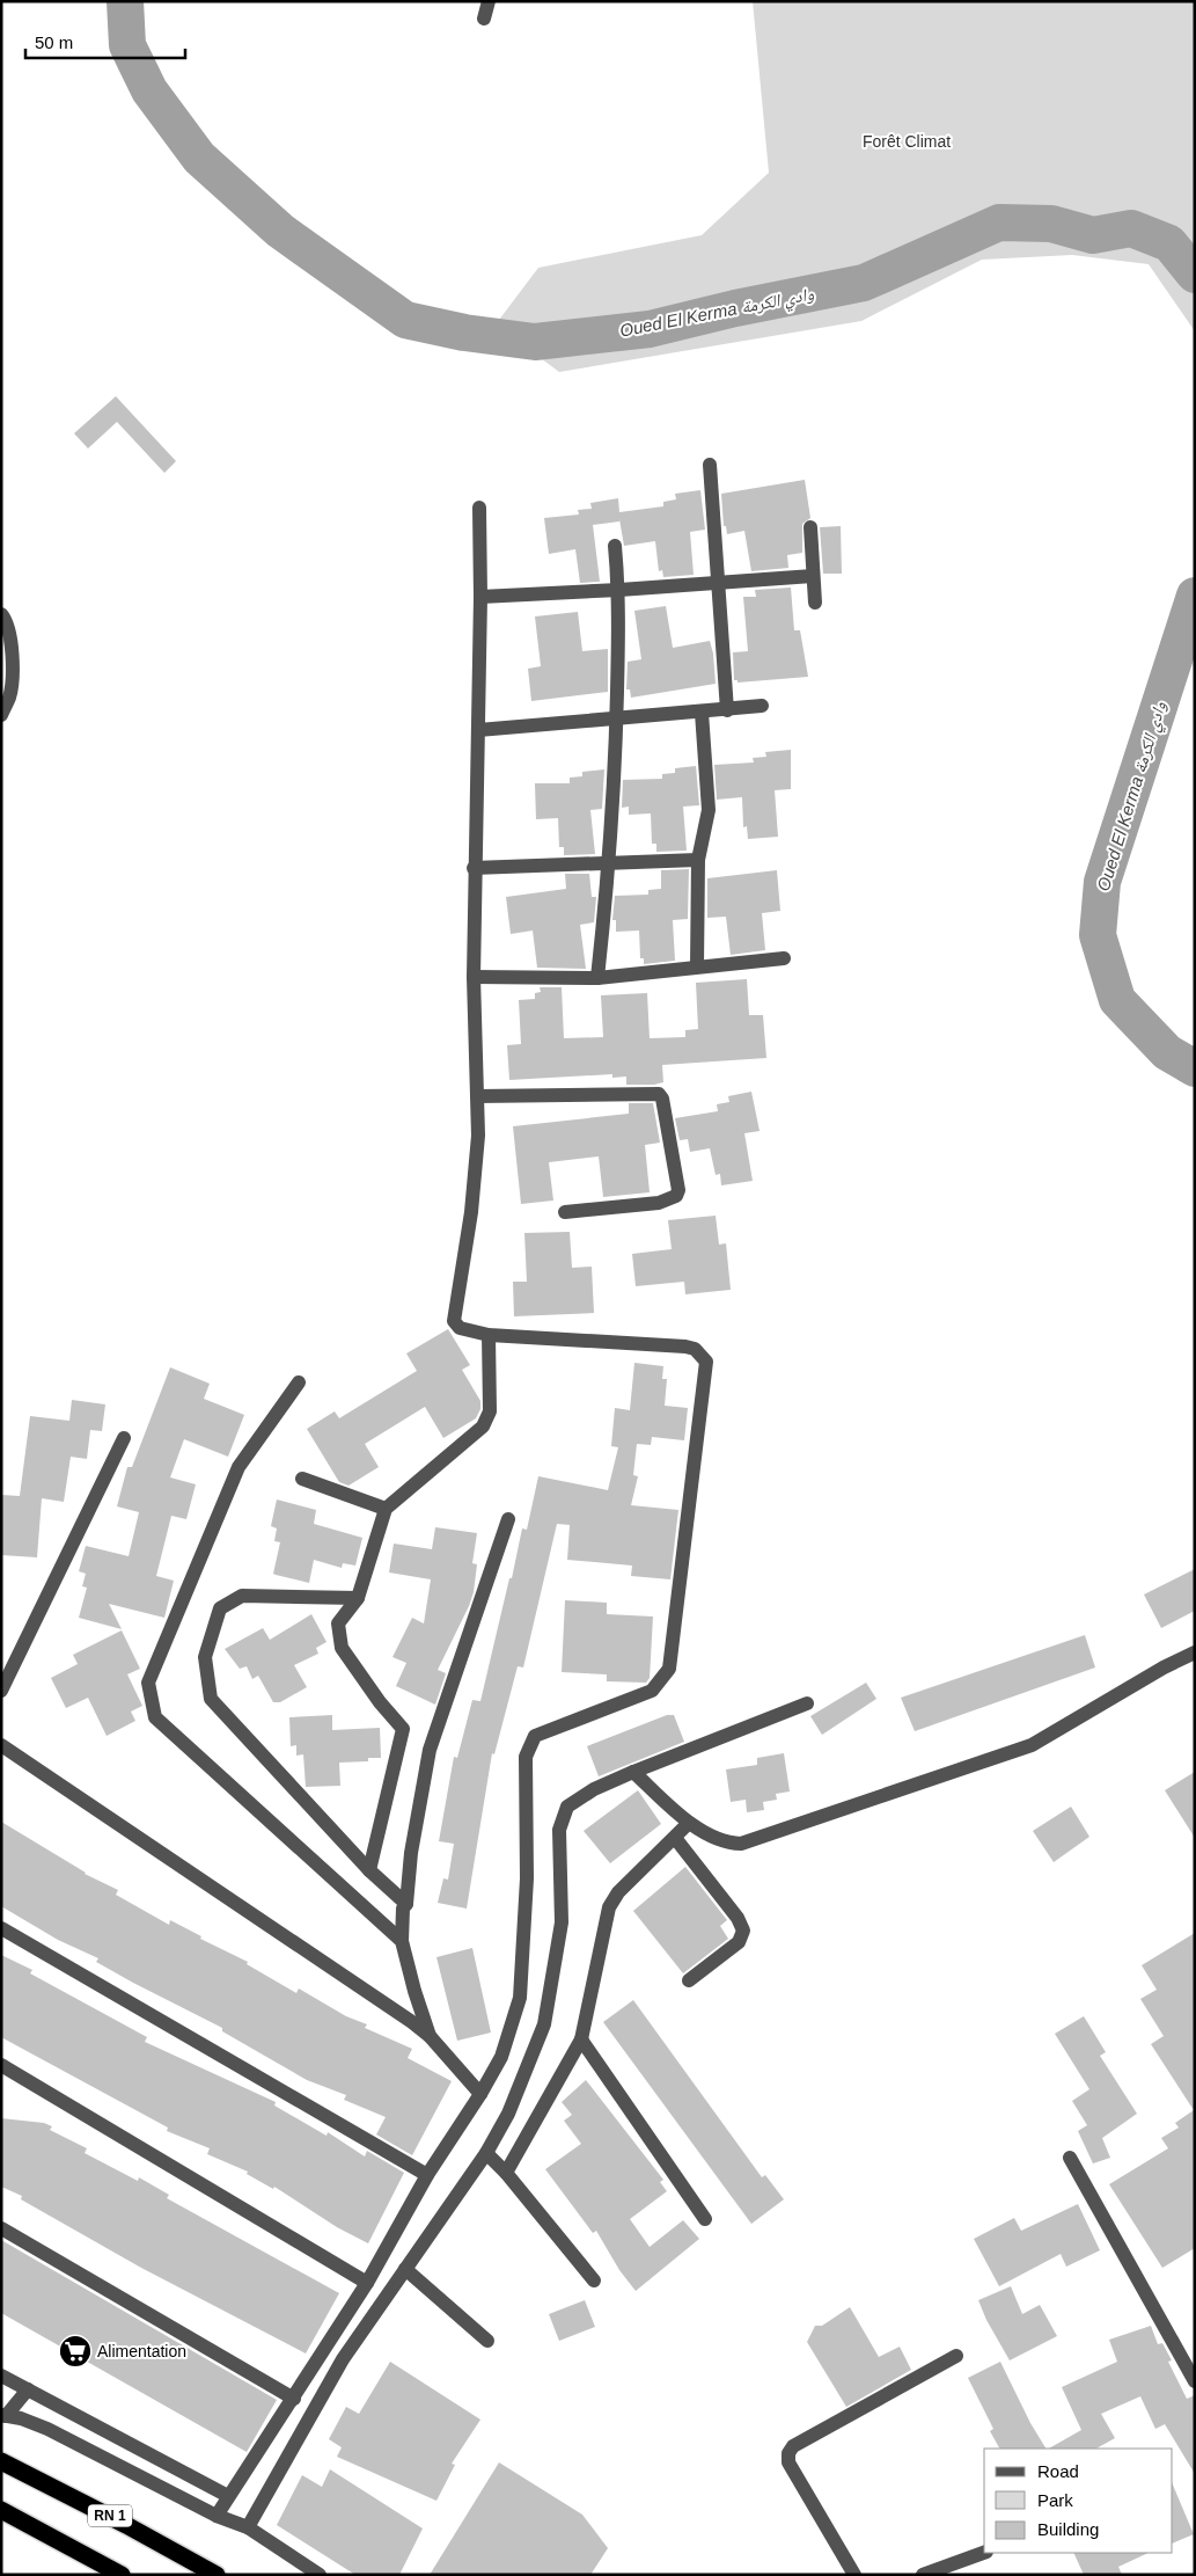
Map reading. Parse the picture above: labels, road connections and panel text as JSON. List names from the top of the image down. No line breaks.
{"streets":{"highway":["RN 1"]},"water":["Oued El Kerma وادي الكرمة"],"parks":["Forêt Climat"],"places":{"supermarket":["Alimentation"]},"legend":["Road","Park","Building"],"scale_bar":"50 m"}
